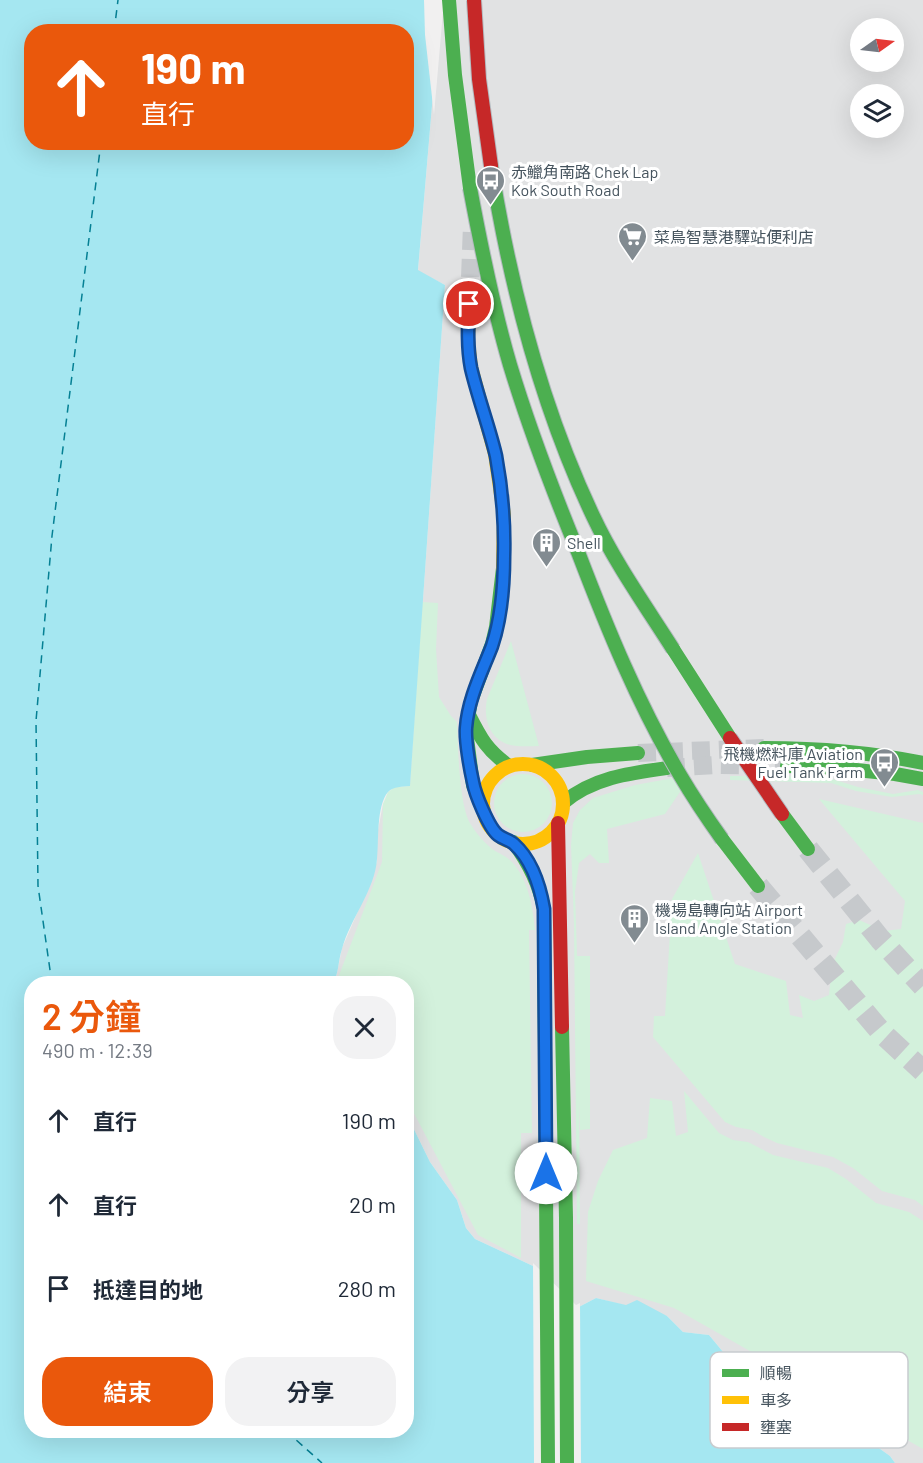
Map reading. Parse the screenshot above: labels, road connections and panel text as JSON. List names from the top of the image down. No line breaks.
{"places":{"bus stop":["赤鱲角南路 Chek Lap Kok South Road","飛機燃料庫 Aviation Fuel Tank Farm"],"supermarket":["菜鳥智慧港驛站便利店"],"building":["Shell","機場島轉向站 Airport Island Angle Station"]},"legend":["順暢","車多","壅塞"],"north":"right","page":{"turn":["190 m","直行"],"heading":["2 分鐘","490 m · 12:39"],"list":[{"name":"直行","value":"190 m"},{"name":"直行","value":"20 m"},{"name":"抵達目的地","value":"280 m"}],"buttons":["結束","分享"]}}
